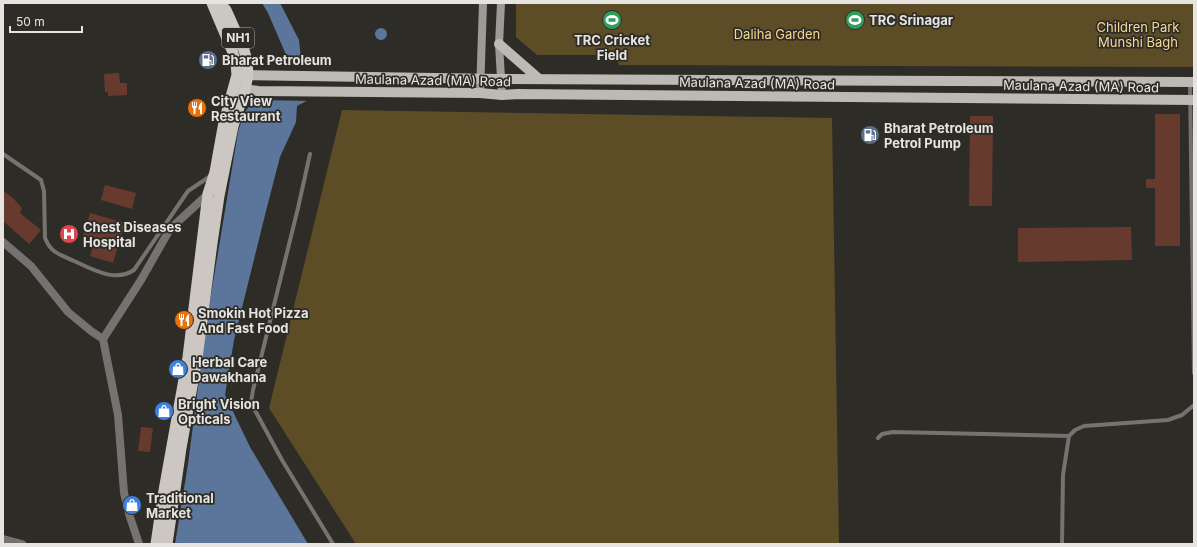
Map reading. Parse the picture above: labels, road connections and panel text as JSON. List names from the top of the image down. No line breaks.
{"streets":{"highway":["NH1"],"main road":["Maulana Azad (MA) Road"]},"crossings":[["NH1","Maulana Azad (MA) Road"]],"parks":["Children Park Munshi Bagh","Daliha Garden"],"places":{"sports":["TRC Cricket Field","TRC Srinagar"],"fuel station":["Bharat Petroleum","Bharat Petroleum Petrol Pump"],"restaurant":["City View Restaurant","Smokin Hot Pizza And Fast Food"],"hospital":["Chest Diseases Hospital"],"shop":["Herbal Care Dawakhana","Bright Vision Opticals","Traditional Market"]},"scale_bar":"50 m"}
